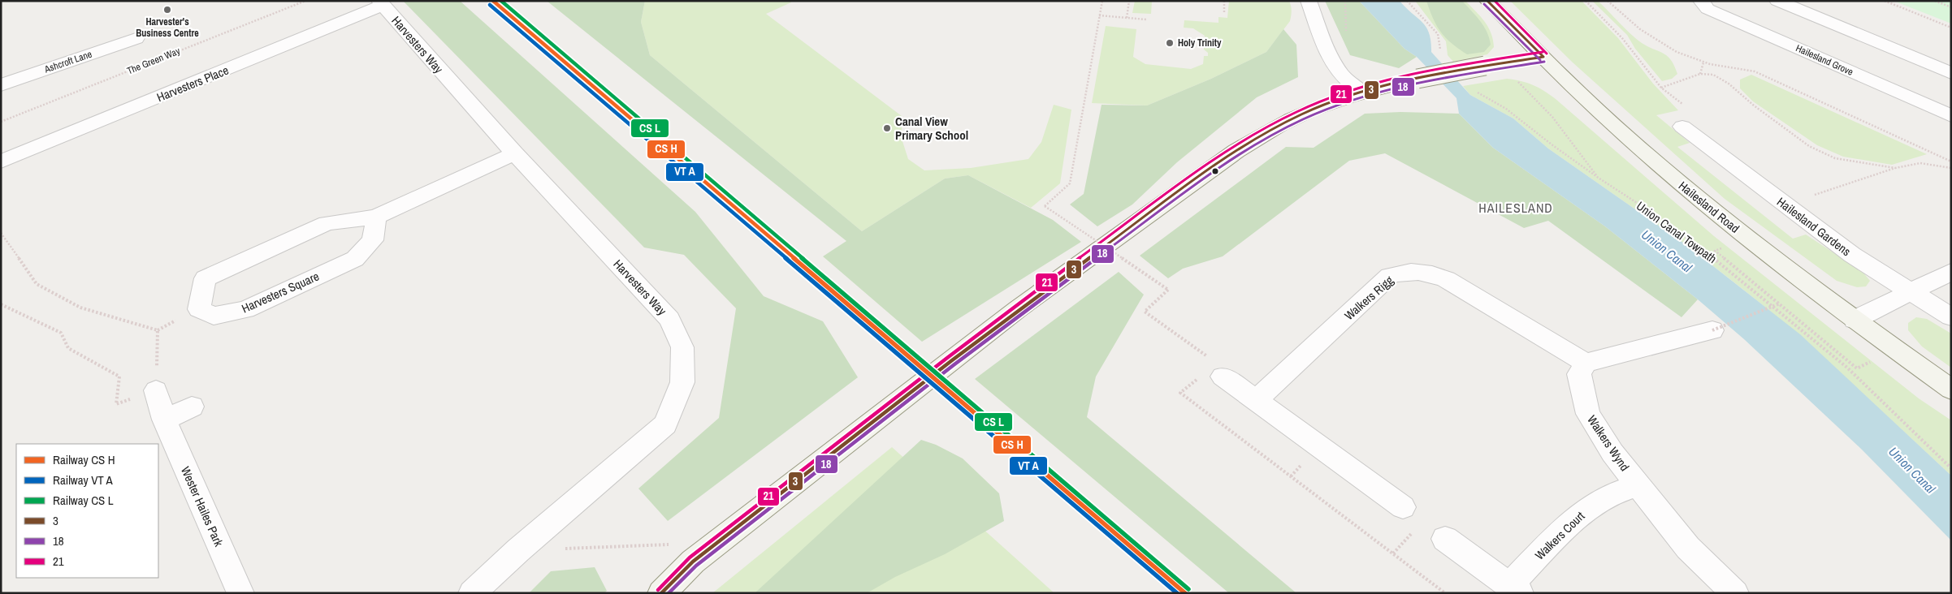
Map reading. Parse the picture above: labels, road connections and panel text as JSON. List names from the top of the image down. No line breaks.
{"streets":{"street":["Harvesters Way","Hailesland Grove","Ashcroft Lane","Harvesters Place","Hailesland Road","Hailesland Gardens","Harvesters Square","Walkers Rigg","Walkers Wynd","Wester Hailes Park","Walkers Court"],"path":["The Green Way","Union Canal Towpath"]},"crossings":[["Harvesters Way","Harvesters Place"],["Harvesters Way","Harvesters Square"],["Walkers Rigg","Walkers Wynd"],["Walkers Wynd","Walkers Court"]],"districts":["HAILESLAND"],"water":["Union Canal"],"places":["Harvester's Business Centre","Holy Trinity","Canal View Primary School"],"lines":["transit line 3","transit line 21","transit line 18"],"legend":["Railway CS H","Railway VT A","Railway CS L","3","18","21"]}
